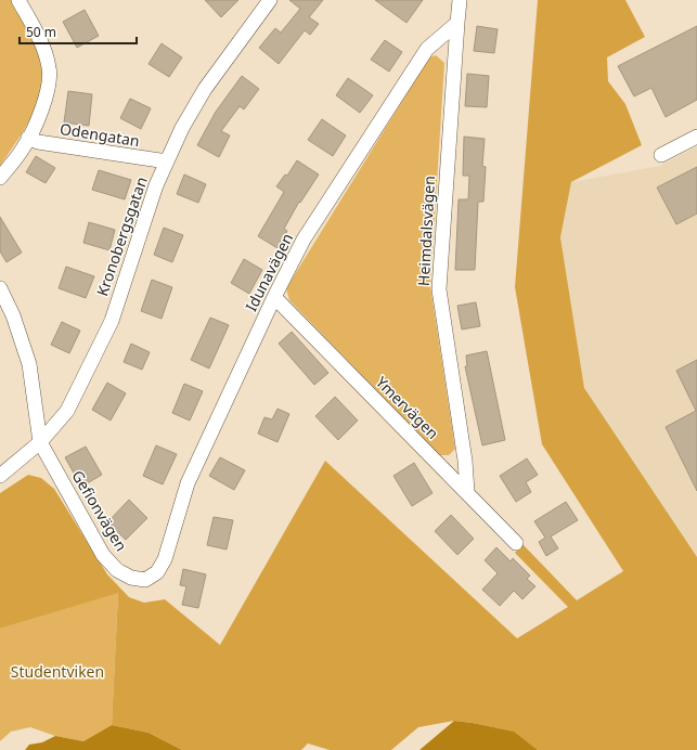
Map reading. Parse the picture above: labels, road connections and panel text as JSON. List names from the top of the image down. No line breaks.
{"streets":{"street":["Odengatan","Heimdalsvägen","Kronobergsgatan","Idunavägen","Ymervägen","Gefionvägen"]},"crossings":[["Odengatan","Kronobergsgatan"],["Heimdalsvägen","Idunavägen"],["Heimdalsvägen","Ymervägen"],["Kronobergsgatan","Gefionvägen"],["Idunavägen","Ymervägen"],["Idunavägen","Gefionvägen"]],"parks":["Studentviken"],"scale_bar":"50 m"}
